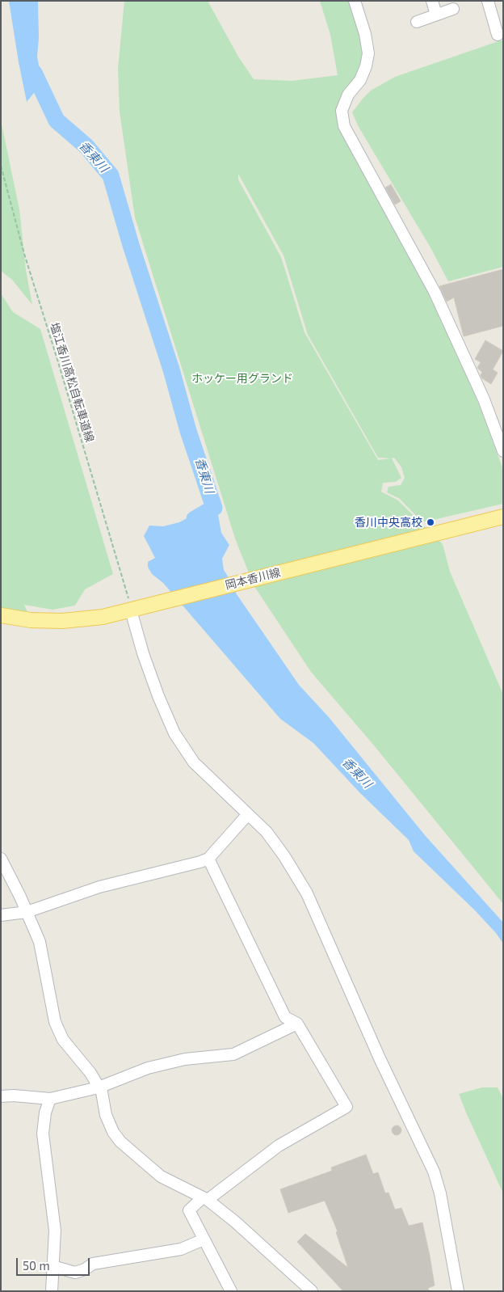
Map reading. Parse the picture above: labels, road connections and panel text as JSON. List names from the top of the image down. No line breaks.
{"streets":{"main road":["岡本香川線"],"path":["塩江香川高松自転車道線"]},"crossings":[["塩江香川高松自転車道線","岡本香川線"]],"water":["香東川"],"parks":["ホッケー用グランド"],"places":["香川中央高校"],"scale_bar":"50 m"}
